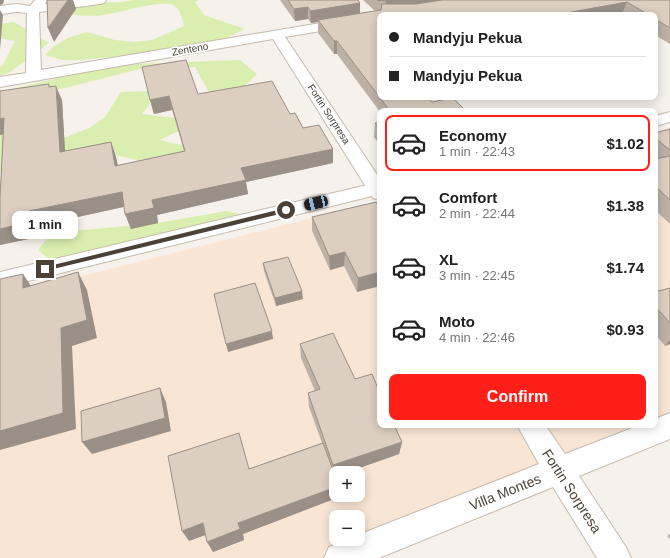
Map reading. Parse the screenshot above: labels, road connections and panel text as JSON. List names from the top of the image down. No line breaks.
{"streets":{"street":["Zenteno","Fortin Sorpresa","Villa Montes"]},"crossings":[["Zenteno","Fortin Sorpresa"],["Fortin Sorpresa","Villa Montes"]],"page":{"banner":["Mandyju Pekua","Mandyju Pekua"],"list":[{"name":"Economy","note":"1 min · 22:43","value":"$1.02"},{"name":"Comfort","note":"2 min · 22:44","value":"$1.38"},{"name":"XL","note":"3 min · 22:45","value":"$1.74"},{"name":"Moto","note":"4 min · 22:46","value":"$0.93"}],"bubble":"1 min","buttons":"Confirm","map_buttons":["+","−"]}}
